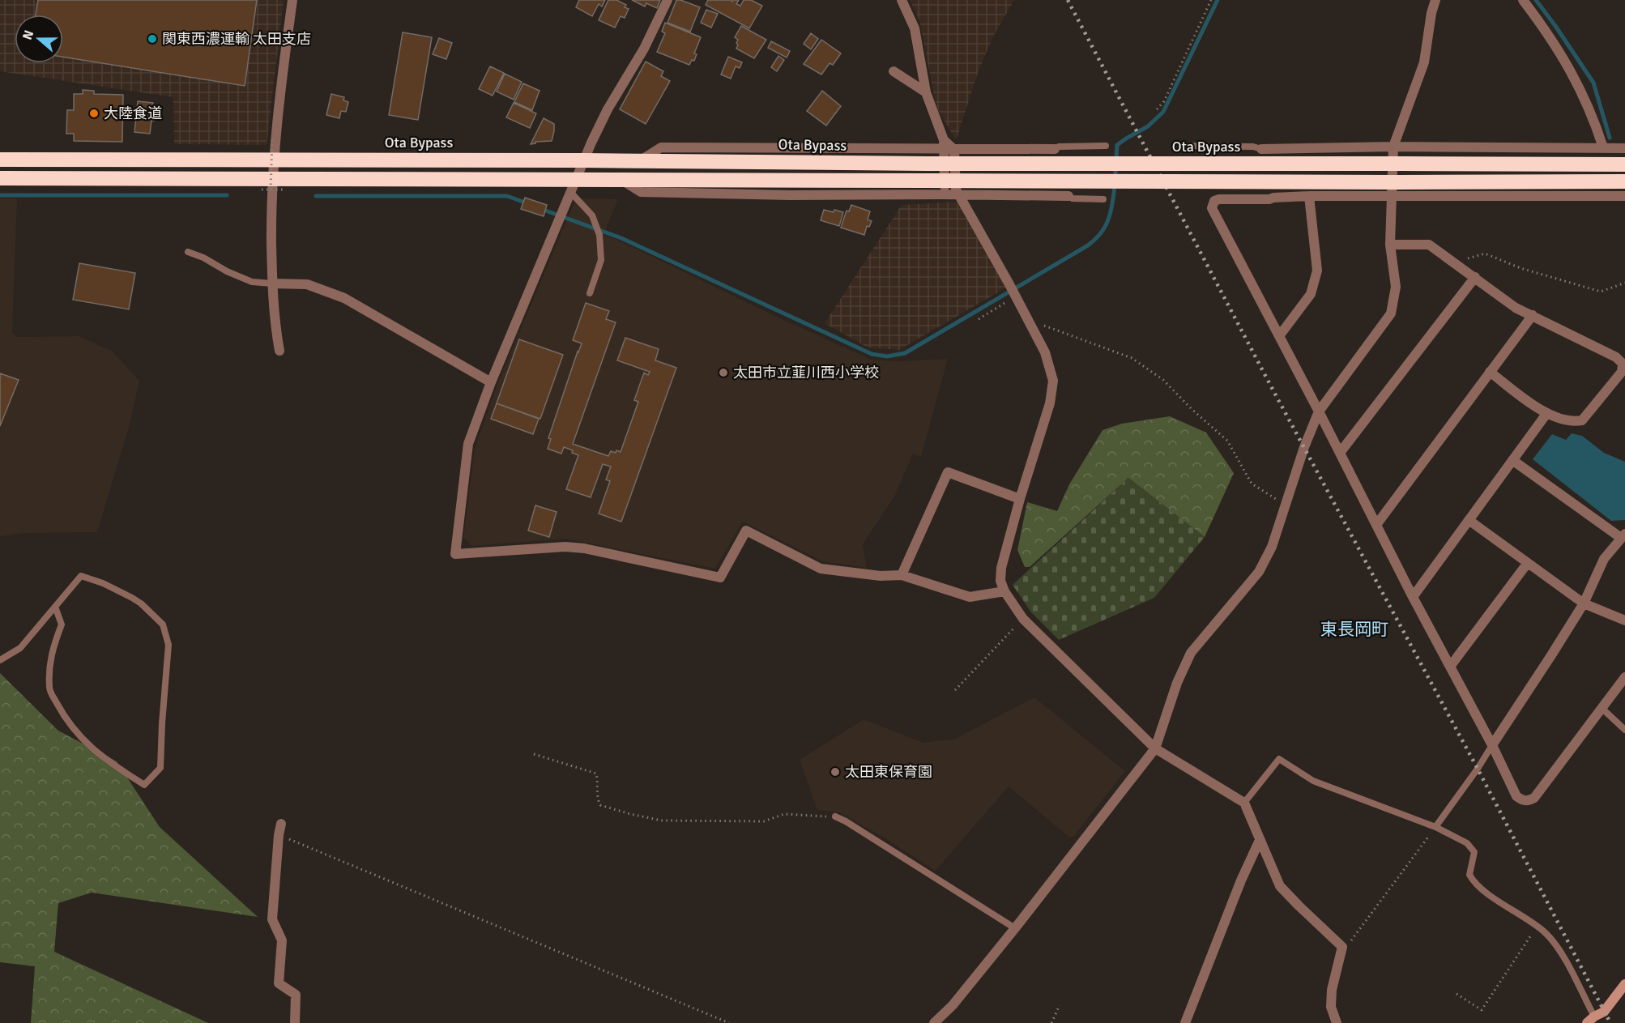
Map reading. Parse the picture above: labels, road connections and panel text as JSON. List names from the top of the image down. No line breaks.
{"streets":{"highway":["Ota Bypass"]},"districts":["東長岡町"],"places":["関東西濃運輸 太田支店","大陸食道","太田市立韮川西小学校","太田東保育園"],"north":"left"}
